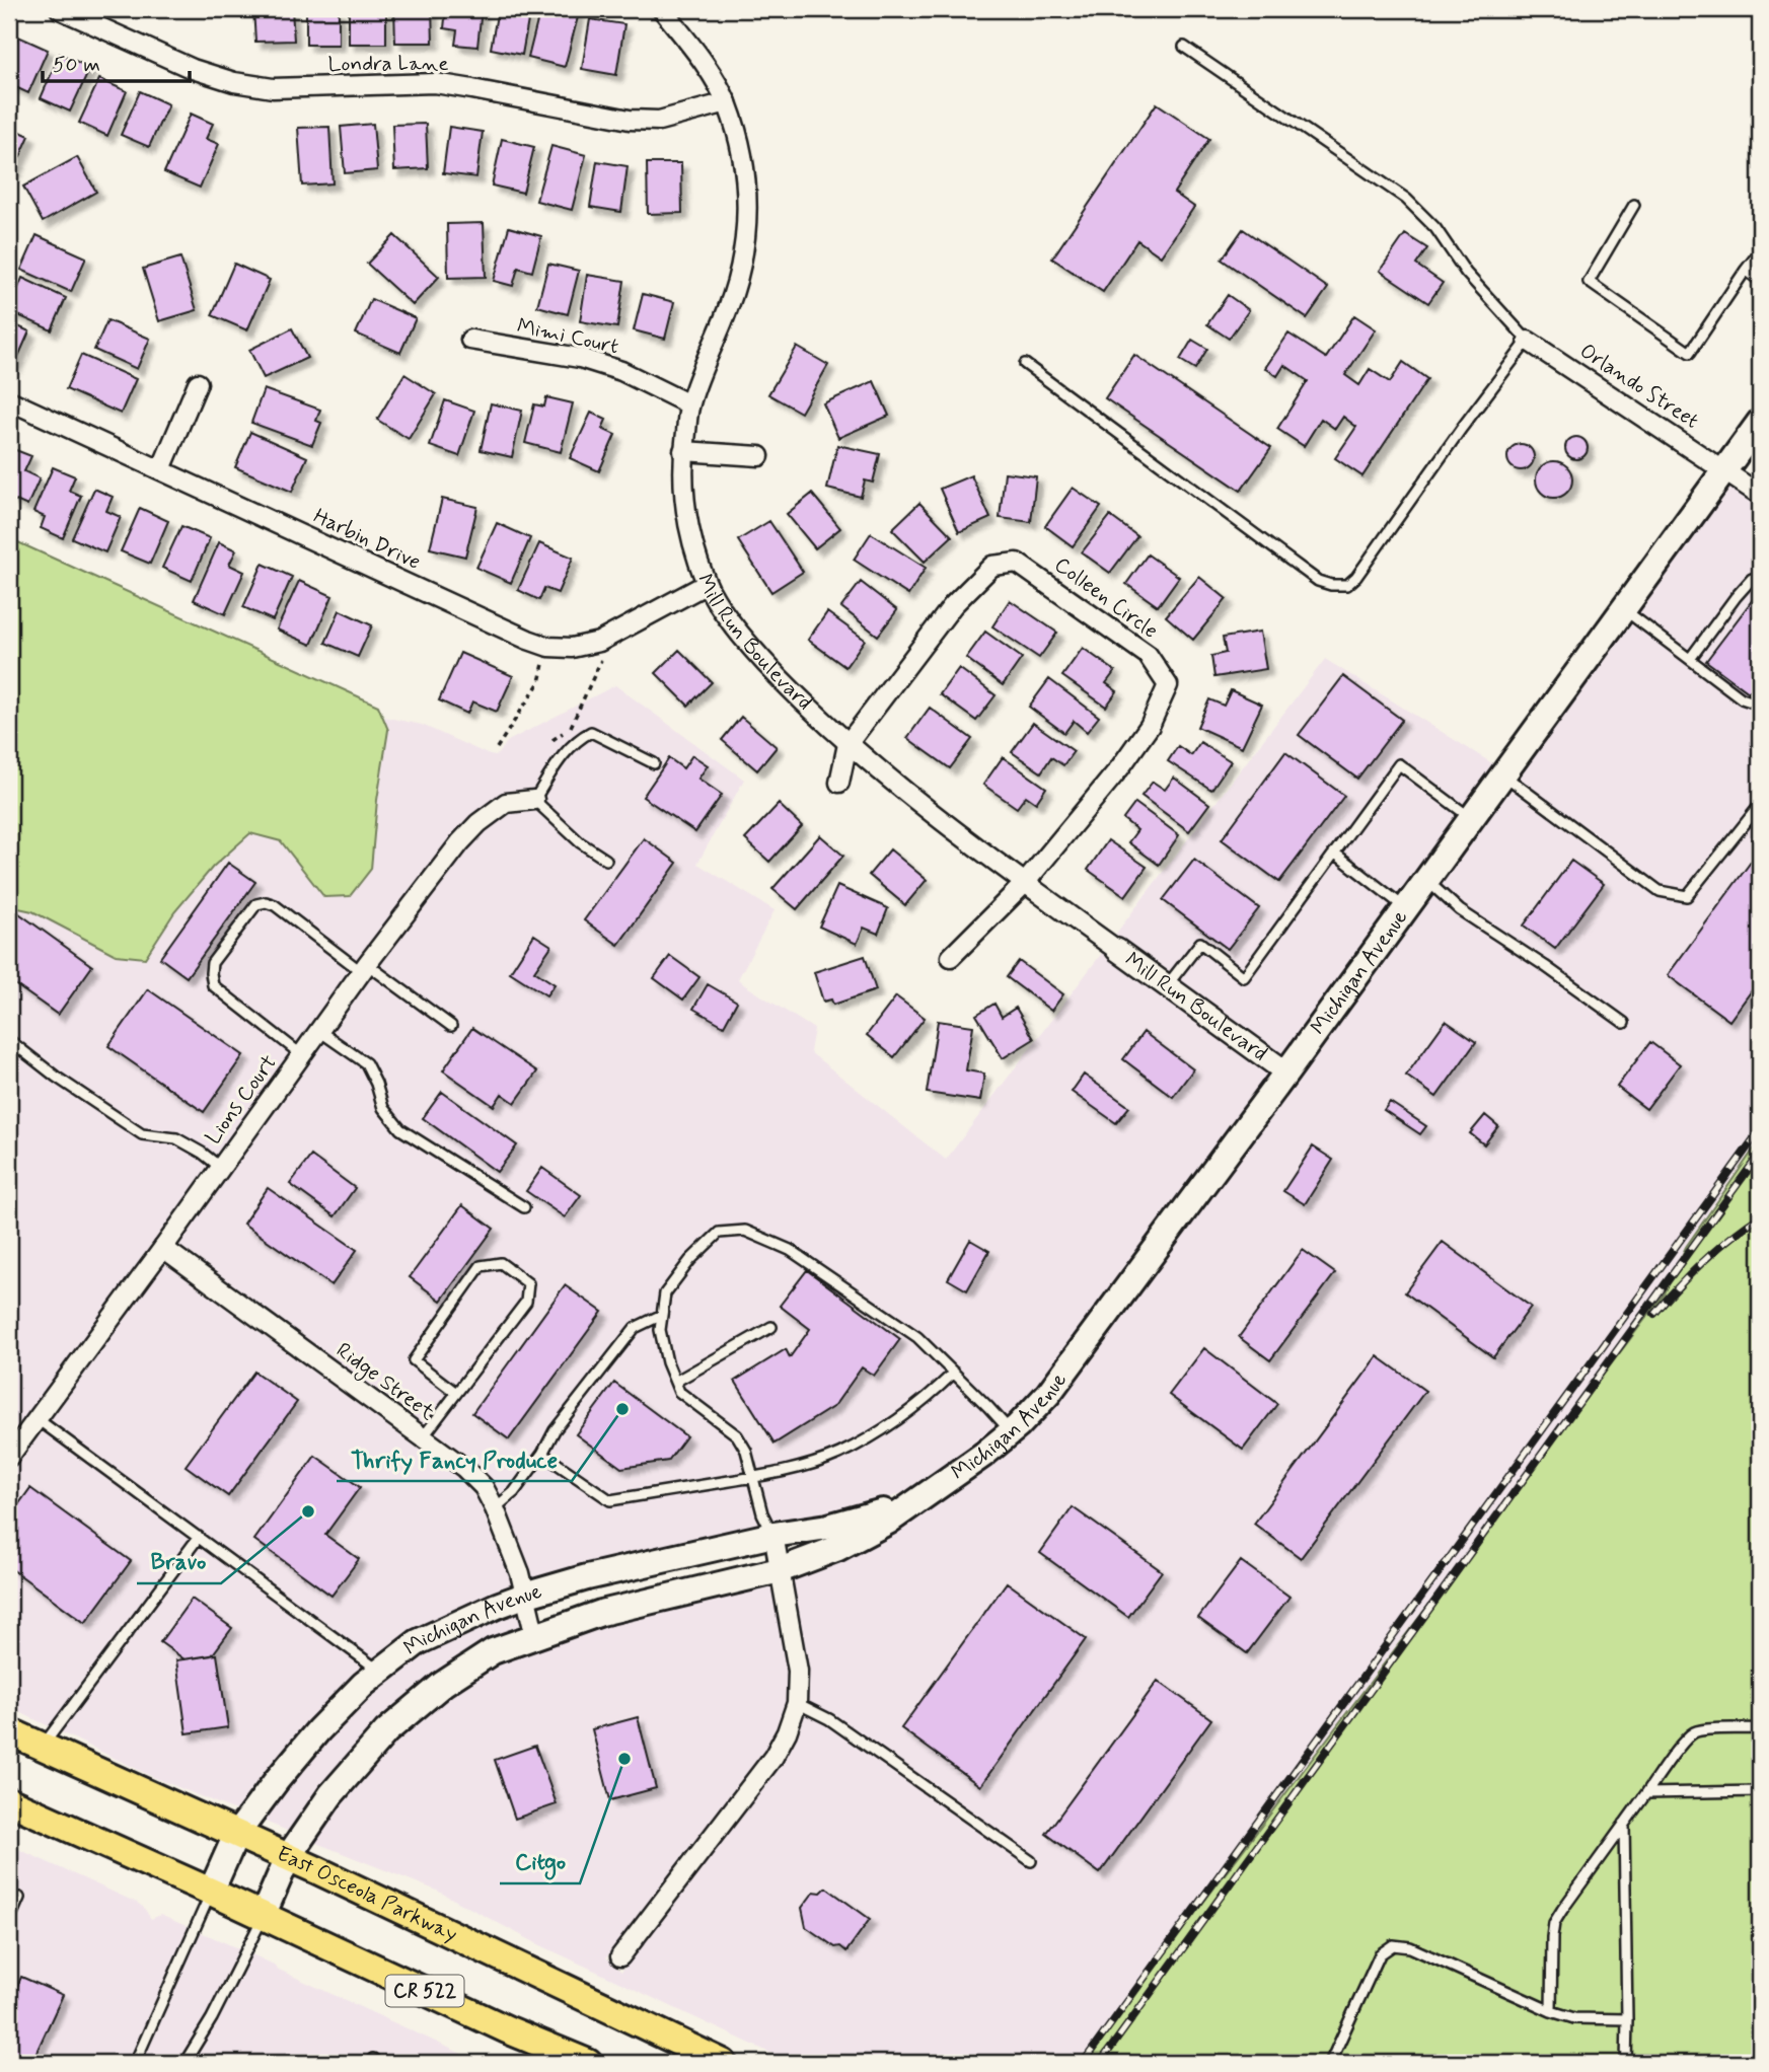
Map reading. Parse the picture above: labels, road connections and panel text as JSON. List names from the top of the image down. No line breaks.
{"streets":{"main road":["Michigan Avenue","East Osceola Parkway","CR 522"],"street":["Londra Lane","Mimi Court","Orlando Street","Harbin Drive","Colleen Circle","Mill Run Boulevard","Lions Court","Ridge Street"]},"crossings":[["Londra Lane","Mill Run Boulevard"],["Mimi Court","Mill Run Boulevard"],["Orlando Street","Michigan Avenue"],["Harbin Drive","Mill Run Boulevard"],["Colleen Circle","Mill Run Boulevard"],["Mill Run Boulevard","Michigan Avenue"],["Michigan Avenue","Ridge Street"],["Michigan Avenue","East Osceola Parkway"],["Michigan Avenue","CR 522"],["Lions Court","Ridge Street"]],"places":["Thrify Fancy Produce","Bravo","Citgo"],"scale_bar":"50 m"}
